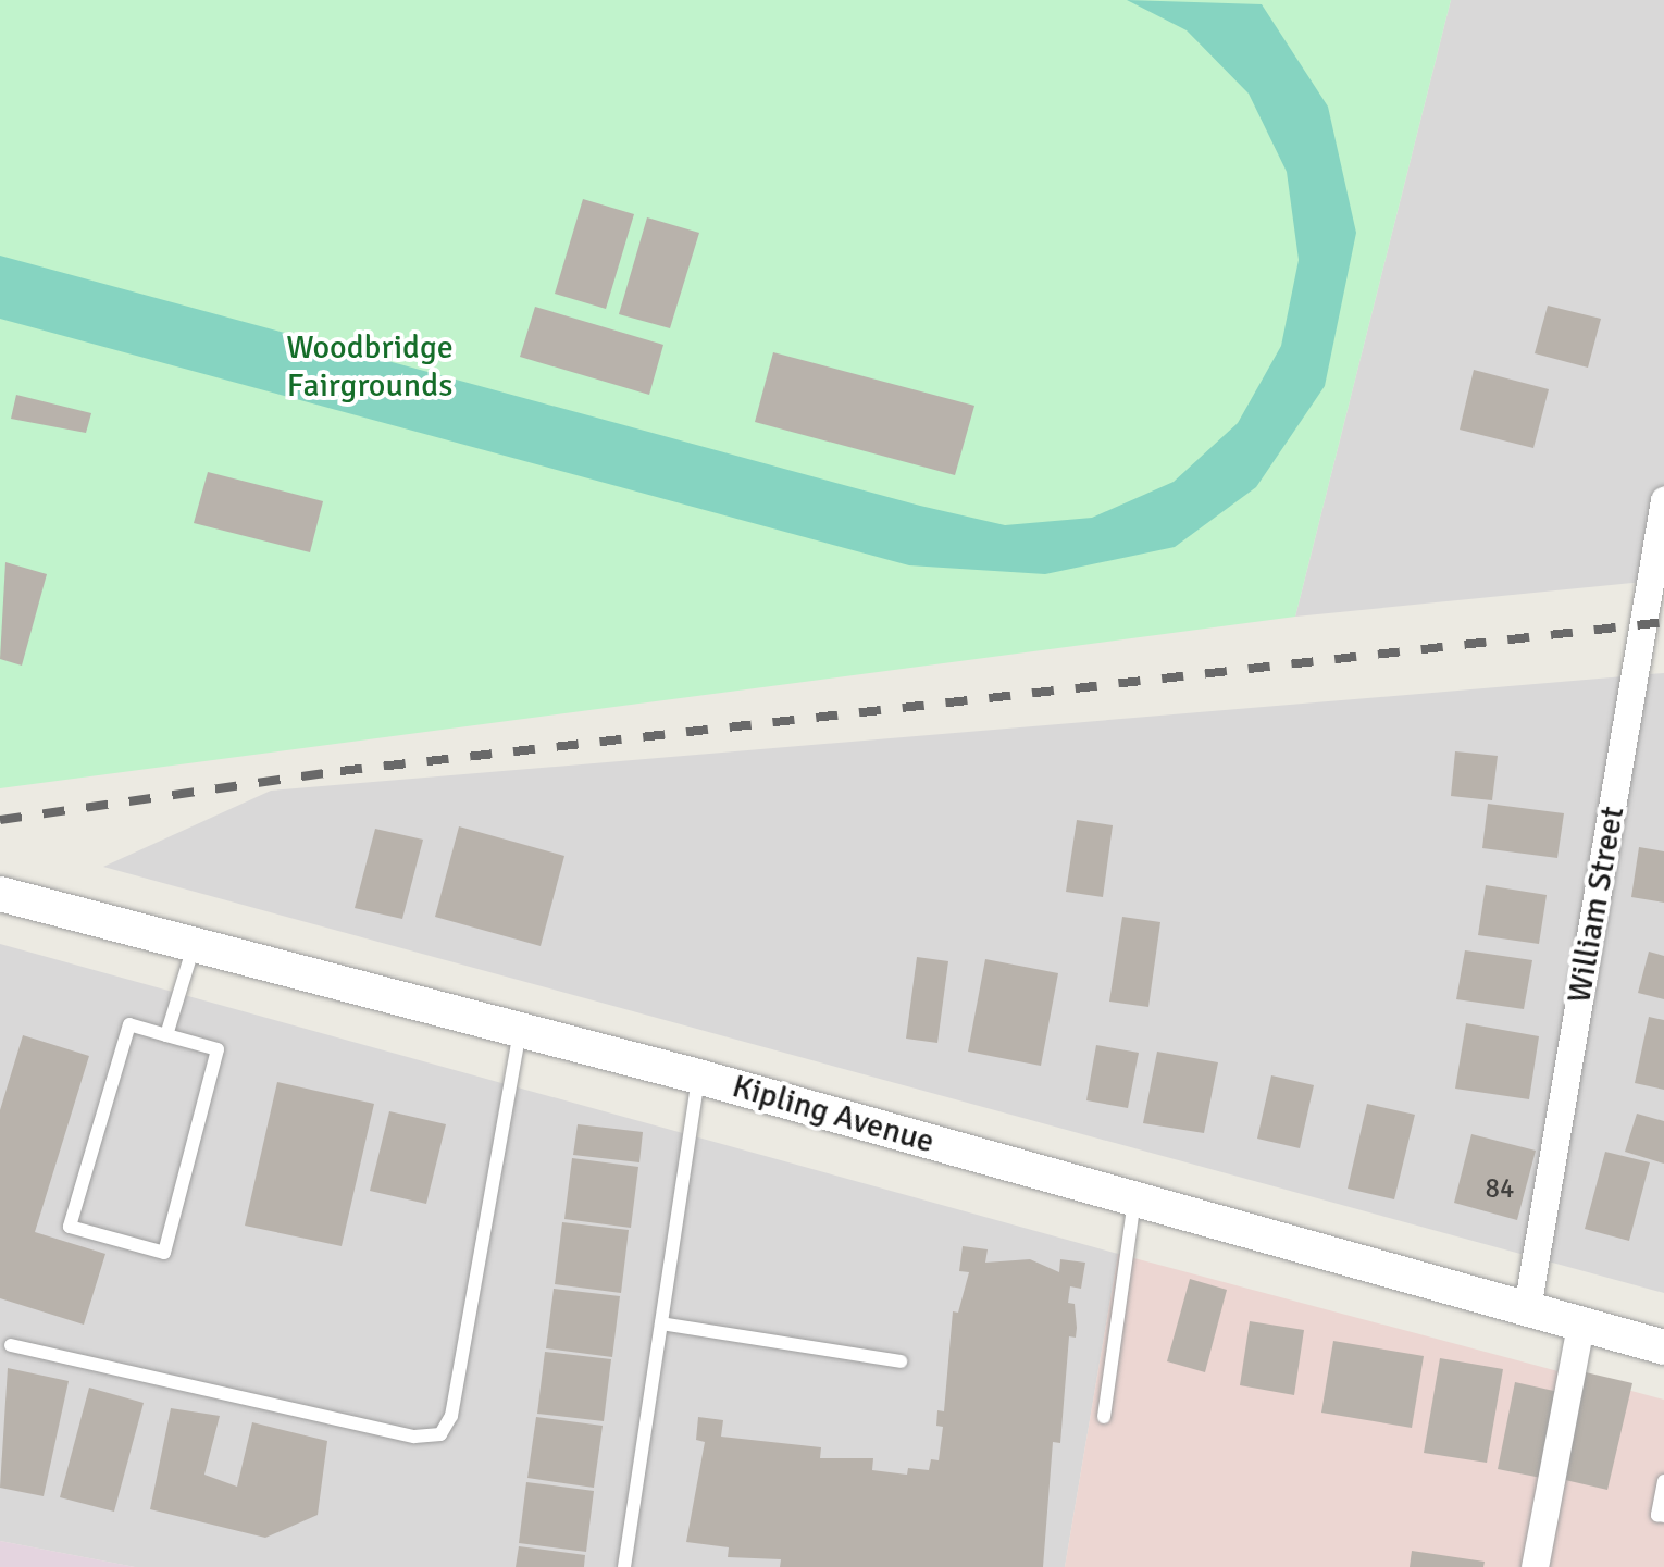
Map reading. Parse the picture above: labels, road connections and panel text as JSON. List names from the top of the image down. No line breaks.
{"streets":{"street":["William Street","Kipling Avenue"]},"crossings":[["William Street","Kipling Avenue"]],"parks":["Woodbridge Fairgrounds"],"house_numbers":["84"]}
